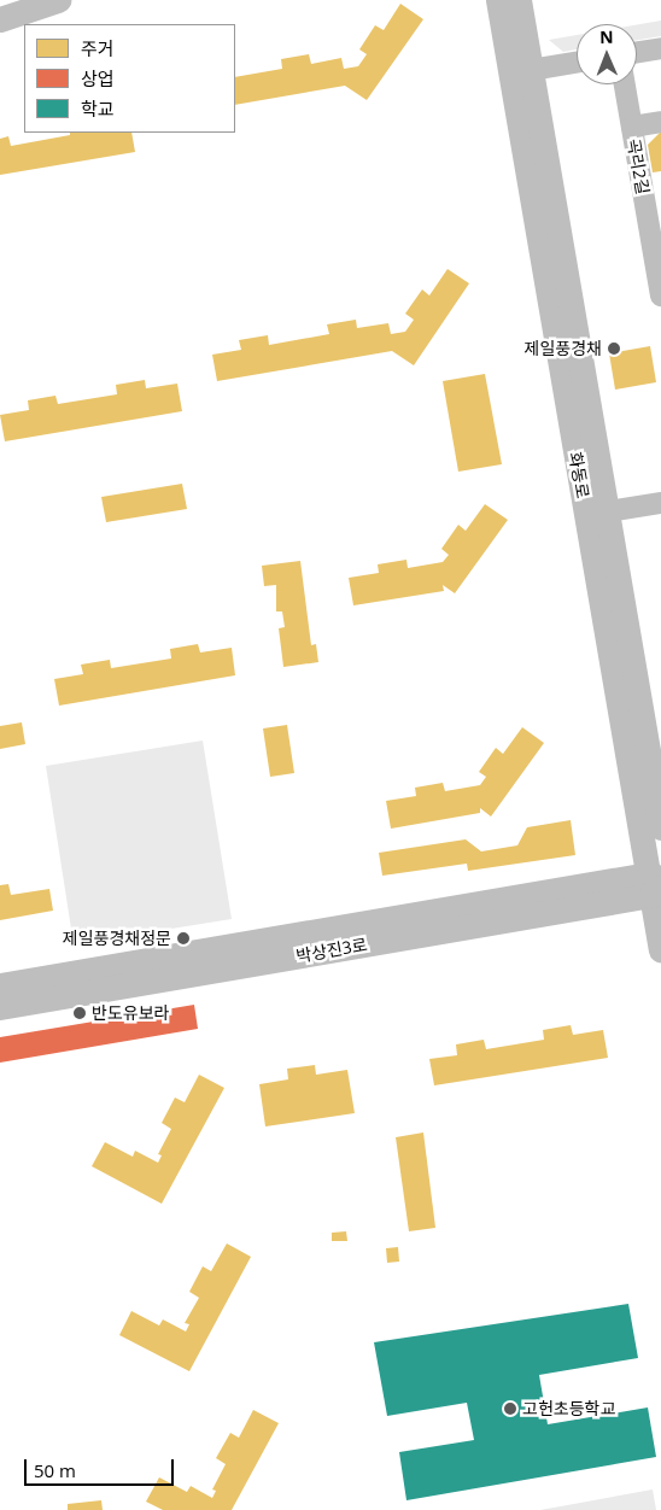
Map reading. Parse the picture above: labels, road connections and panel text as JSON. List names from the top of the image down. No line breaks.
{"streets":{"street":["곡리2길","화동로","박상진3로"]},"crossings":[["화동로","박상진3로"]],"places":["제일풍경채","제일풍경채정문","반도유보라","고헌초등학교"],"legend":["주거","상업","학교"],"scale_bar":"50 m","north":"top"}
